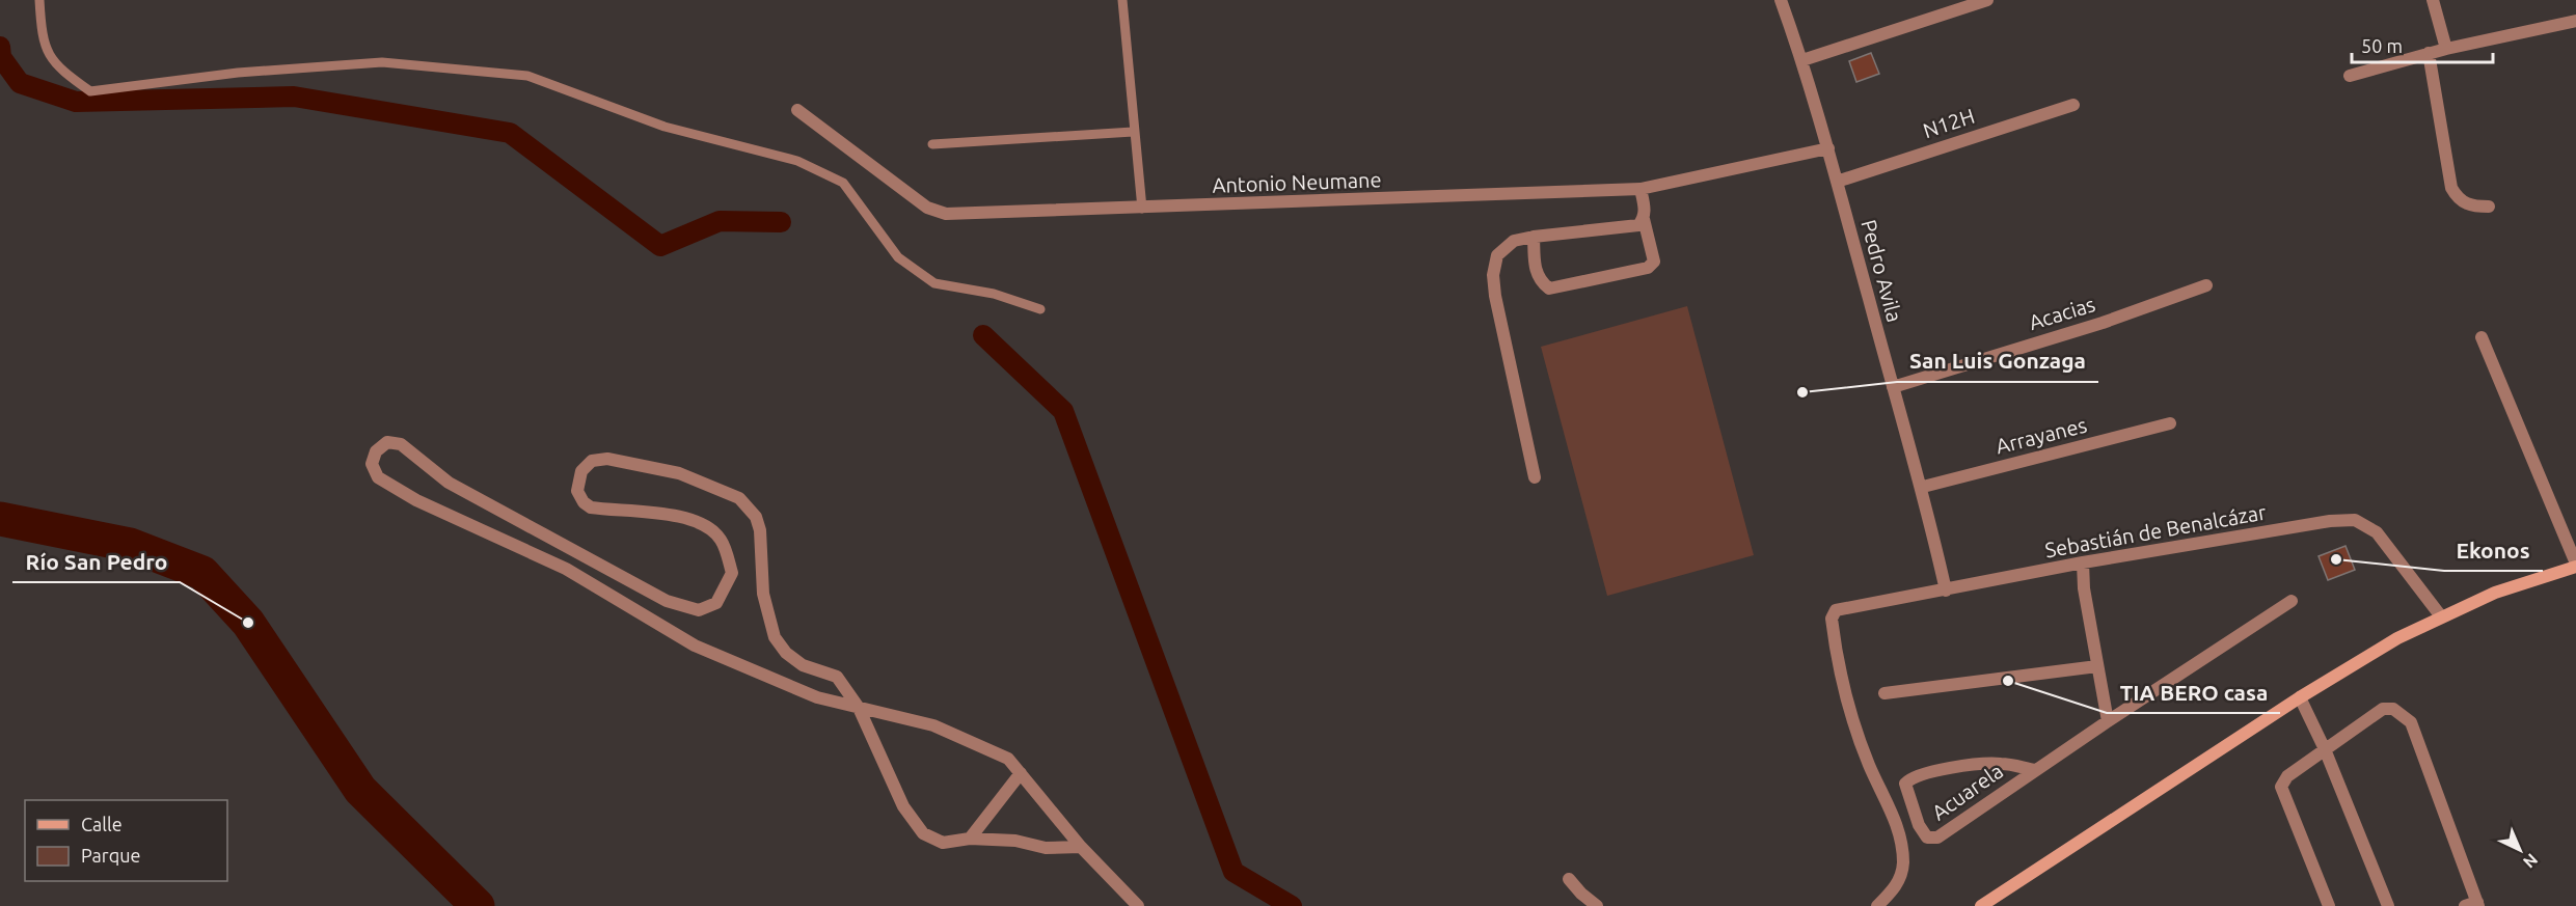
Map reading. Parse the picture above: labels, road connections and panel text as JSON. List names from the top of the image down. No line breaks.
{"streets":{"street":["N12H","Antonio Neumane","Pedro Avila","Acacias","Arrayanes","Sebastián de Benalcázar","Acuarela"]},"crossings":[["N12H","Pedro Avila"],["Antonio Neumane","Pedro Avila"],["Pedro Avila","Acacias"],["Pedro Avila","Arrayanes"],["Pedro Avila","Sebastián de Benalcázar"]],"places":["San Luis Gonzaga","Ekonos","Río San Pedro","TIA BERO casa"],"legend":["Calle","Parque"],"scale_bar":"50 m","north":"bottom right"}
